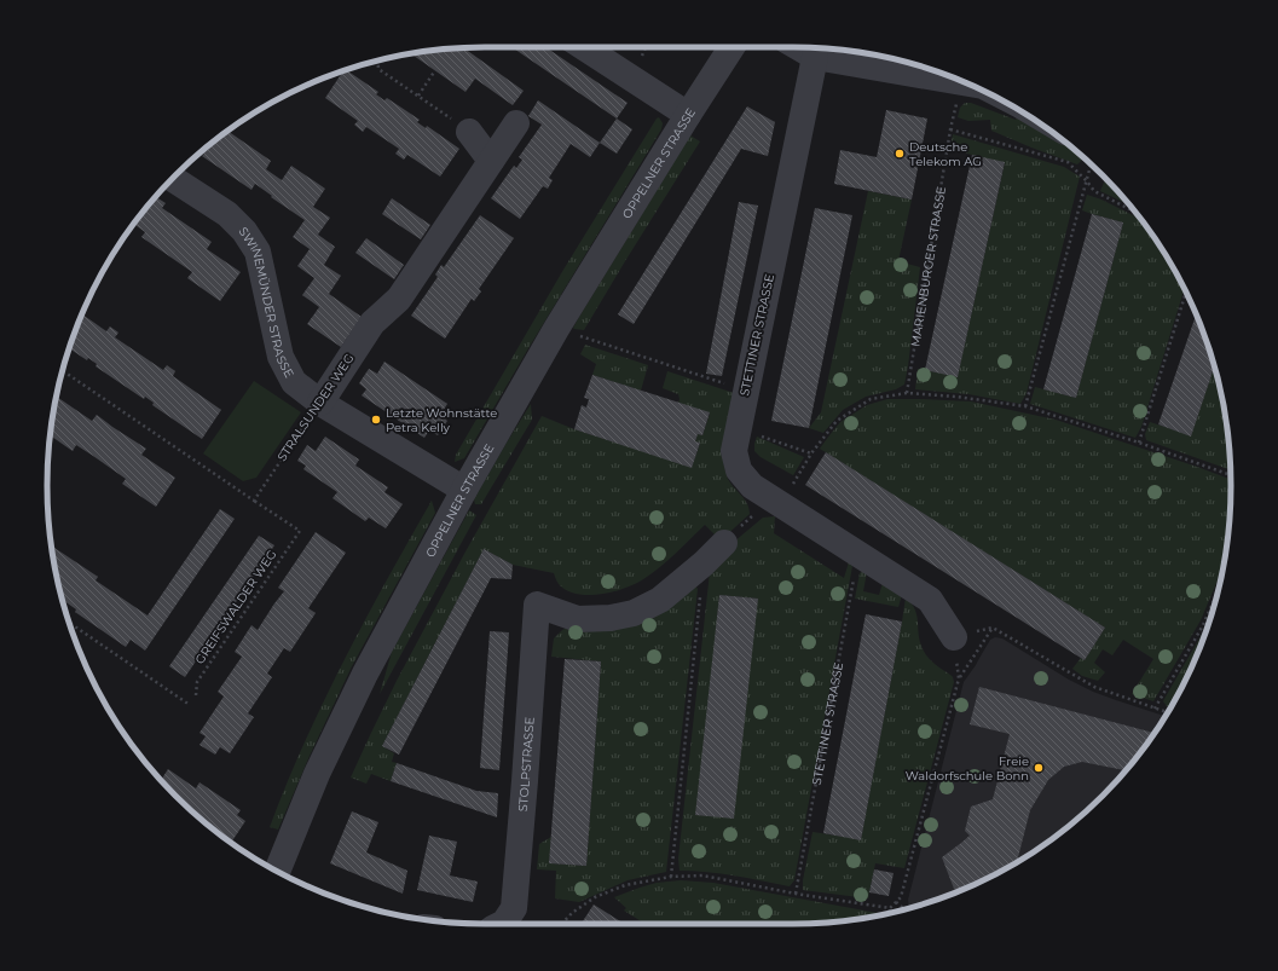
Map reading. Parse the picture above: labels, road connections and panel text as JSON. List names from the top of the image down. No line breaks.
{"streets":{"street":["OPPELNER STRASSE","SWINEMÜNDER STRASSE","STETTINER STRASSE","STRALSUNDER WEG","STOLPSTRASSE"],"path":["MARIENBURGER STRASSE","GREIFSWALDER WEG"]},"crossings":[["OPPELNER STRASSE","SWINEMÜNDER STRASSE"],["SWINEMÜNDER STRASSE","STRALSUNDER WEG"],["STRALSUNDER WEG","GREIFSWALDER WEG"]],"places":["Deutsche Telekom AG","Letzte Wohnstätte Petra Kelly","Freie Waldorfschule Bonn"]}
